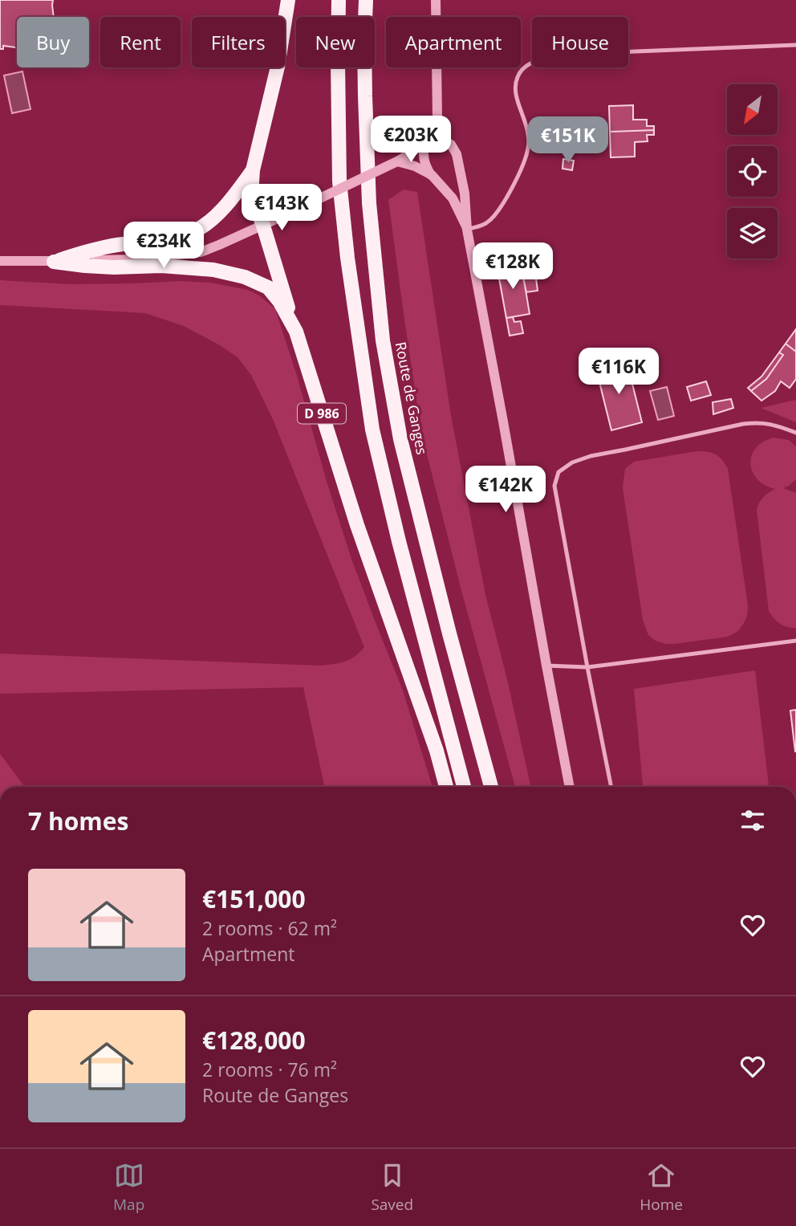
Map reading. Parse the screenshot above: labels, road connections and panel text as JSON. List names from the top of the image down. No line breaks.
{"streets":{"main road":["Route de Ganges","D 986"]},"north":"bottom left","page":{"chip":["Buy","Rent","Filters","New","Apartment","House"],"price":["€203K","€151K","€143K","€234K","€128K","€116K","€142K"],"heading":"7 homes","list":[{"name":"€151,000","note":"2 rooms · 62 m² · Apartment"},{"name":"€128,000","note":"2 rooms · 76 m² · Route de Ganges"}],"tabs":["Map","Saved","Home"]}}
